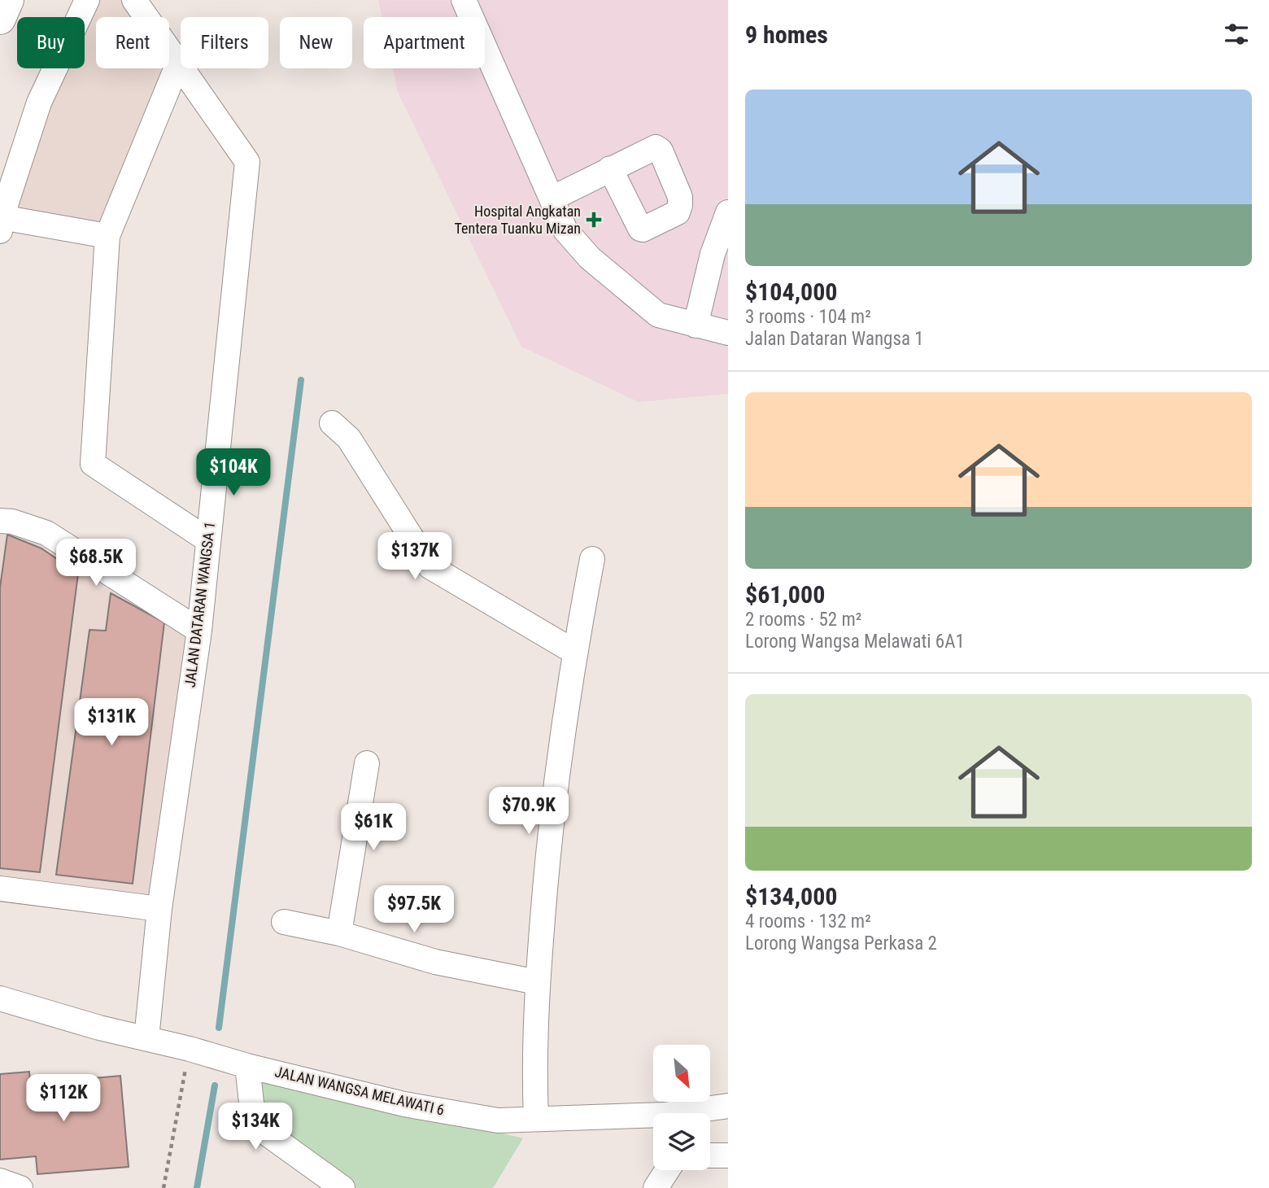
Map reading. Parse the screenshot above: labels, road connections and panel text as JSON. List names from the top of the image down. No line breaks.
{"streets":{"street":["JALAN DATARAN WANGSA 1","JALAN WANGSA MELAWATI 6"]},"crossings":[["JALAN DATARAN WANGSA 1","JALAN WANGSA MELAWATI 6"]],"places":{"health":["Hospital Angkatan Tentera Tuanku Mizan"]},"north":"bottom right","page":{"heading":"9 homes","chip":["Buy","Rent","Filters","New","Apartment"],"list":[{"name":"$104,000","note":"3 rooms · 104 m² · Jalan Dataran Wangsa 1"},{"name":"$61,000","note":"2 rooms · 52 m² · Lorong Wangsa Melawati 6A1"},{"name":"$134,000","note":"4 rooms · 132 m² · Lorong Wangsa Perkasa 2"}],"price":["$104K","$137K","$68.5K","$131K","$70.9K","$61K","$97.5K","$112K","$134K"]}}
